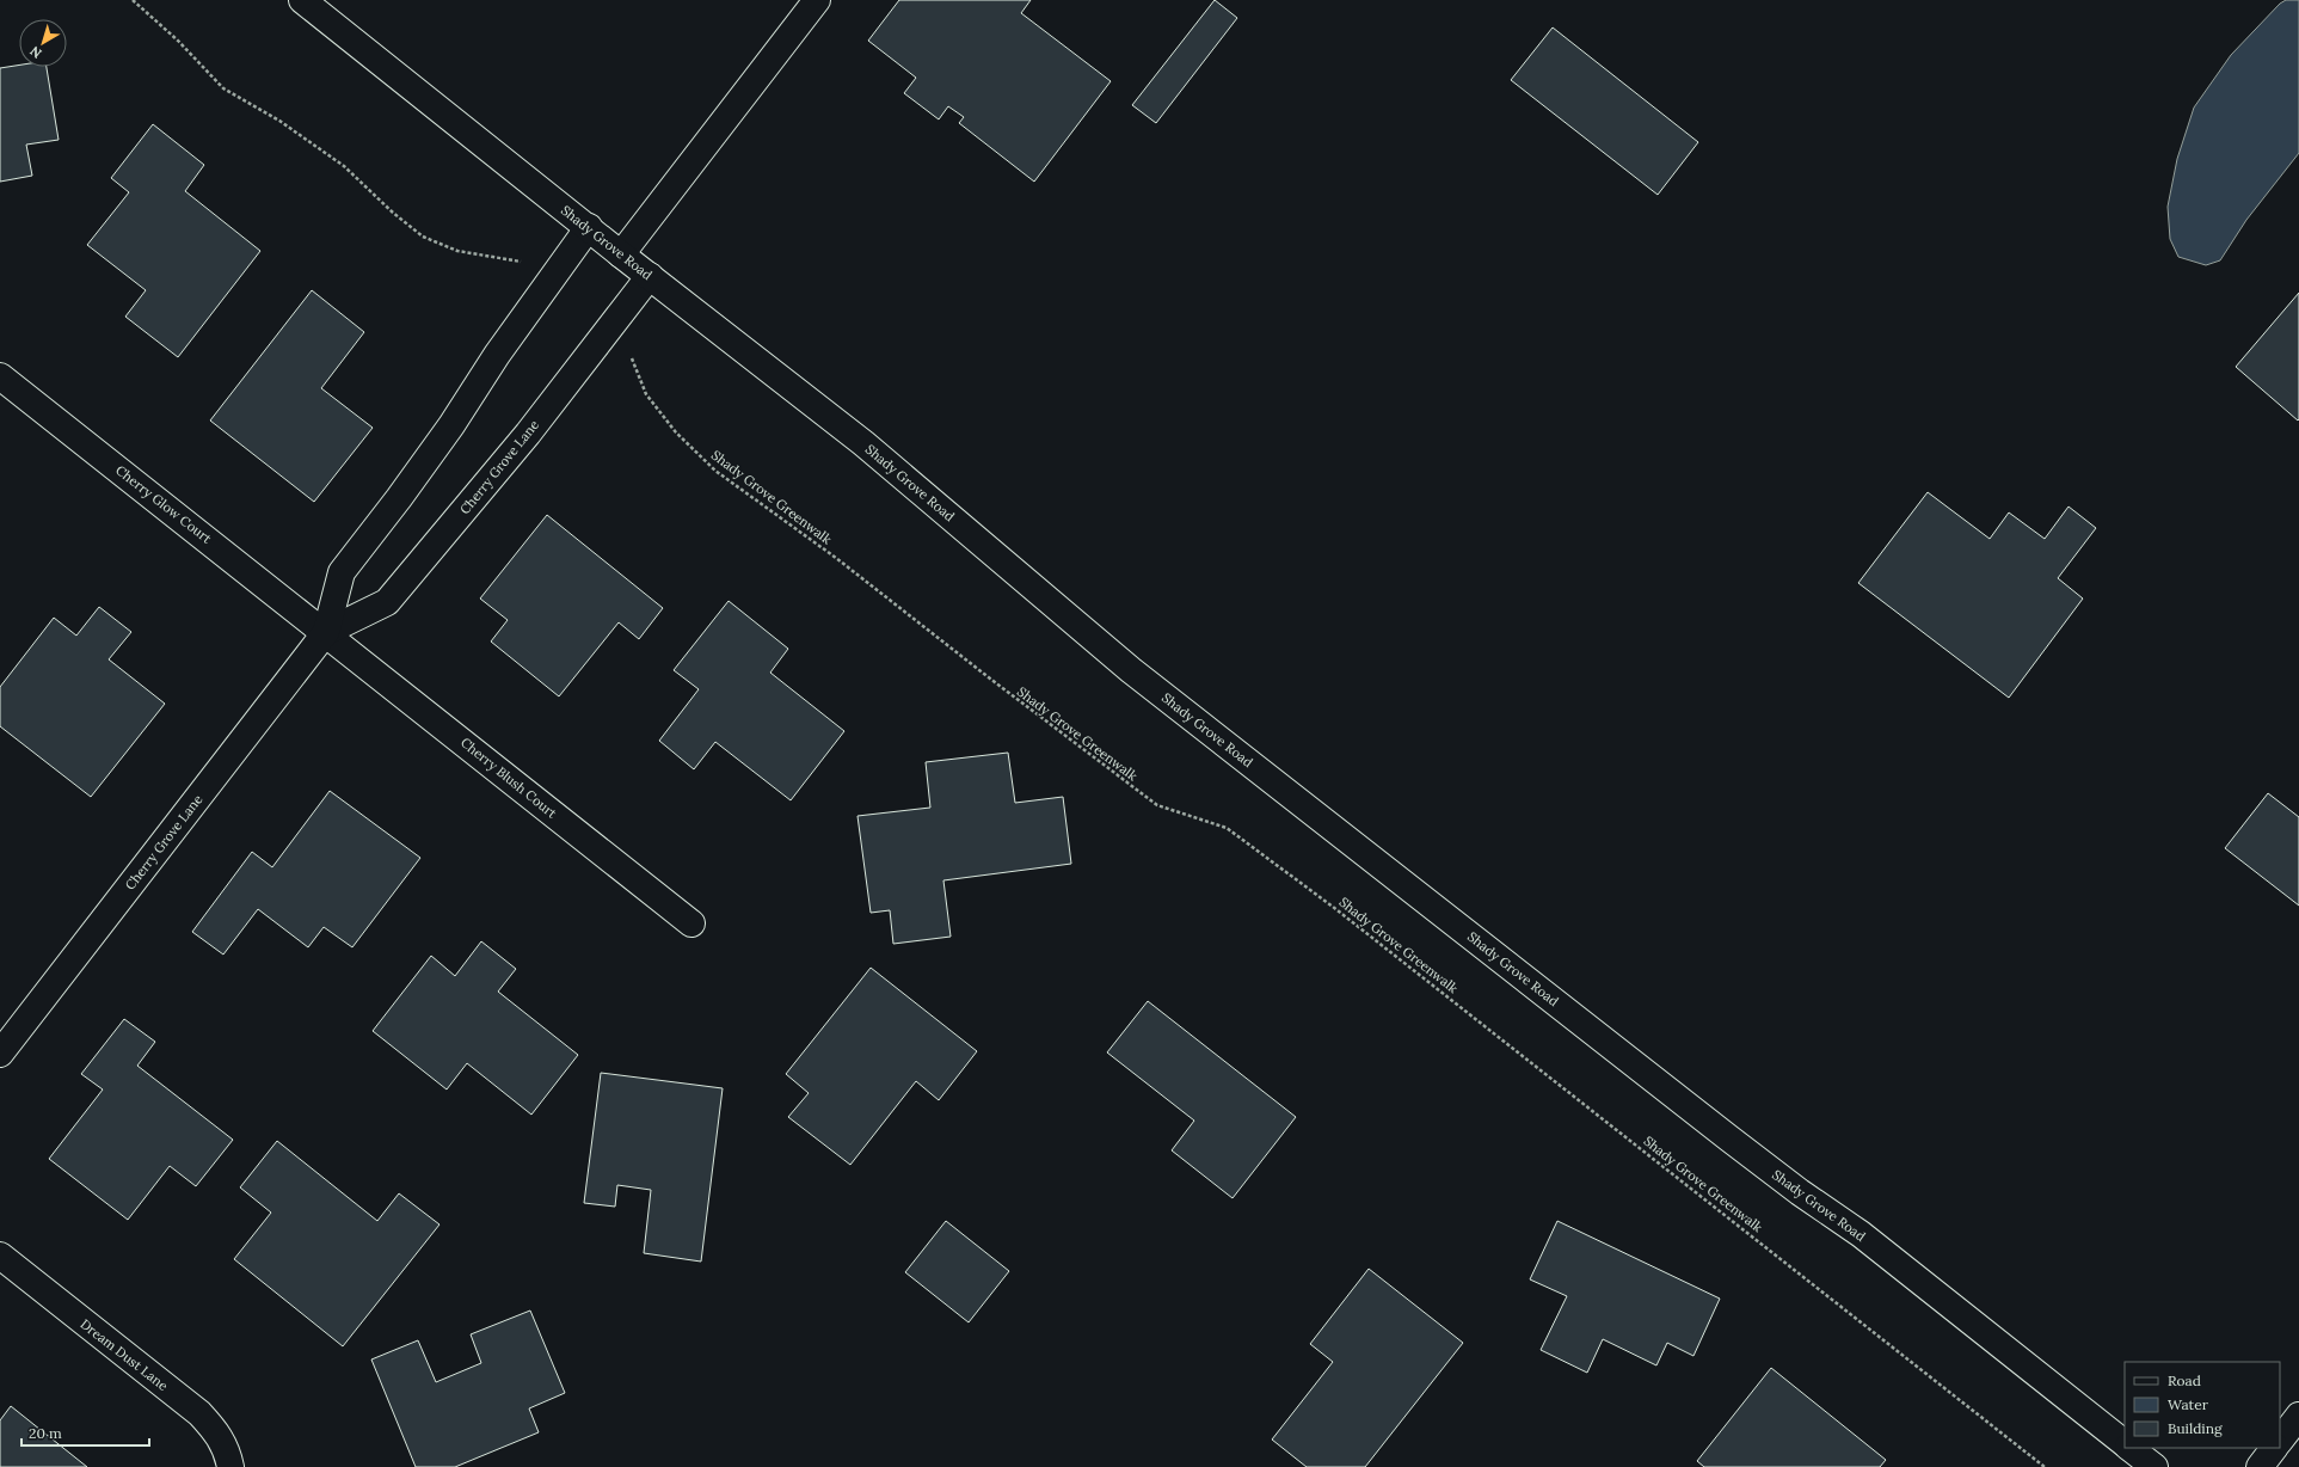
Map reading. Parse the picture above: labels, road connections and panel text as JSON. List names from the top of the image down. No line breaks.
{"streets":{"street":["Shady Grove Road","Cherry Grove Lane","Cherry Glow Court","Cherry Blush Court","Dream Dust Lane"],"path":["Shady Grove Greenwalk"]},"crossings":[["Shady Grove Road","Cherry Grove Lane"],["Cherry Grove Lane","Shady Grove Greenwalk"],["Cherry Grove Lane","Cherry Glow Court"],["Cherry Grove Lane","Cherry Blush Court"],["Cherry Glow Court","Cherry Blush Court"]],"legend":["Road","Water","Building"],"scale_bar":"20 m","north":"bottom left"}
